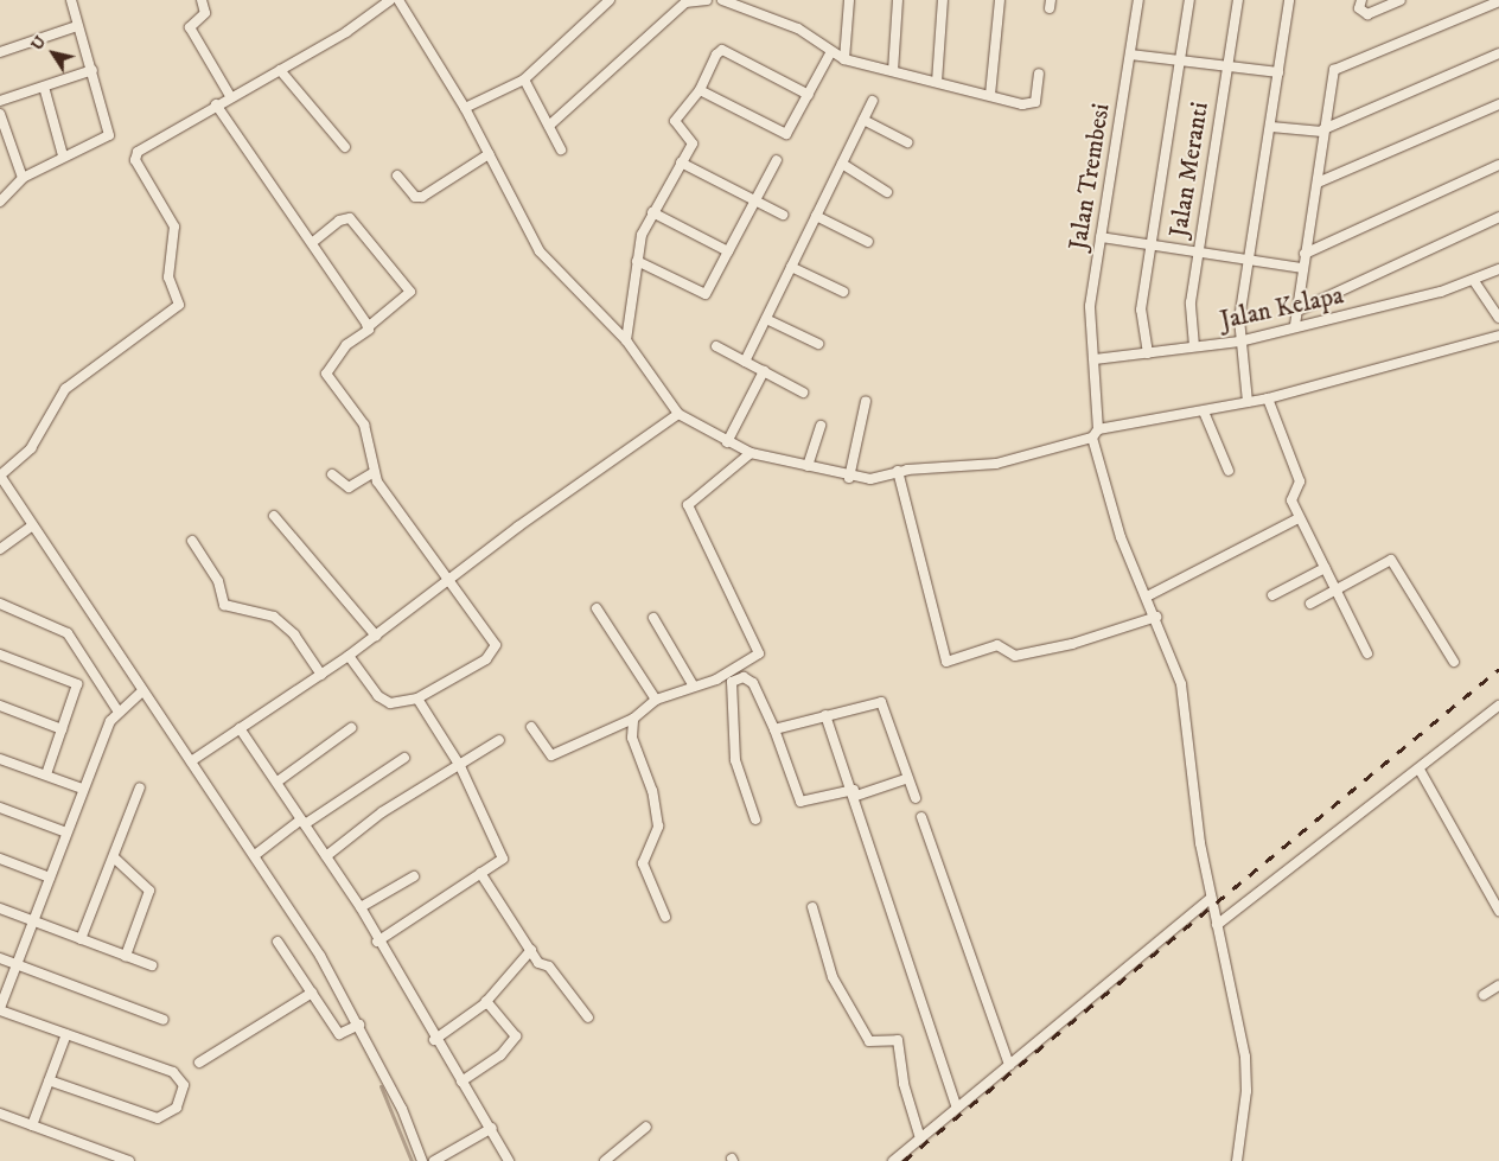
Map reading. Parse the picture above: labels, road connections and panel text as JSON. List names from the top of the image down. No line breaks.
{"streets":{"street":["Jalan Meranti","Jalan Trembesi","Jalan Kelapa"]},"crossings":[["Jalan Meranti","Jalan Kelapa"],["Jalan Trembesi","Jalan Kelapa"]],"north":"top left"}
